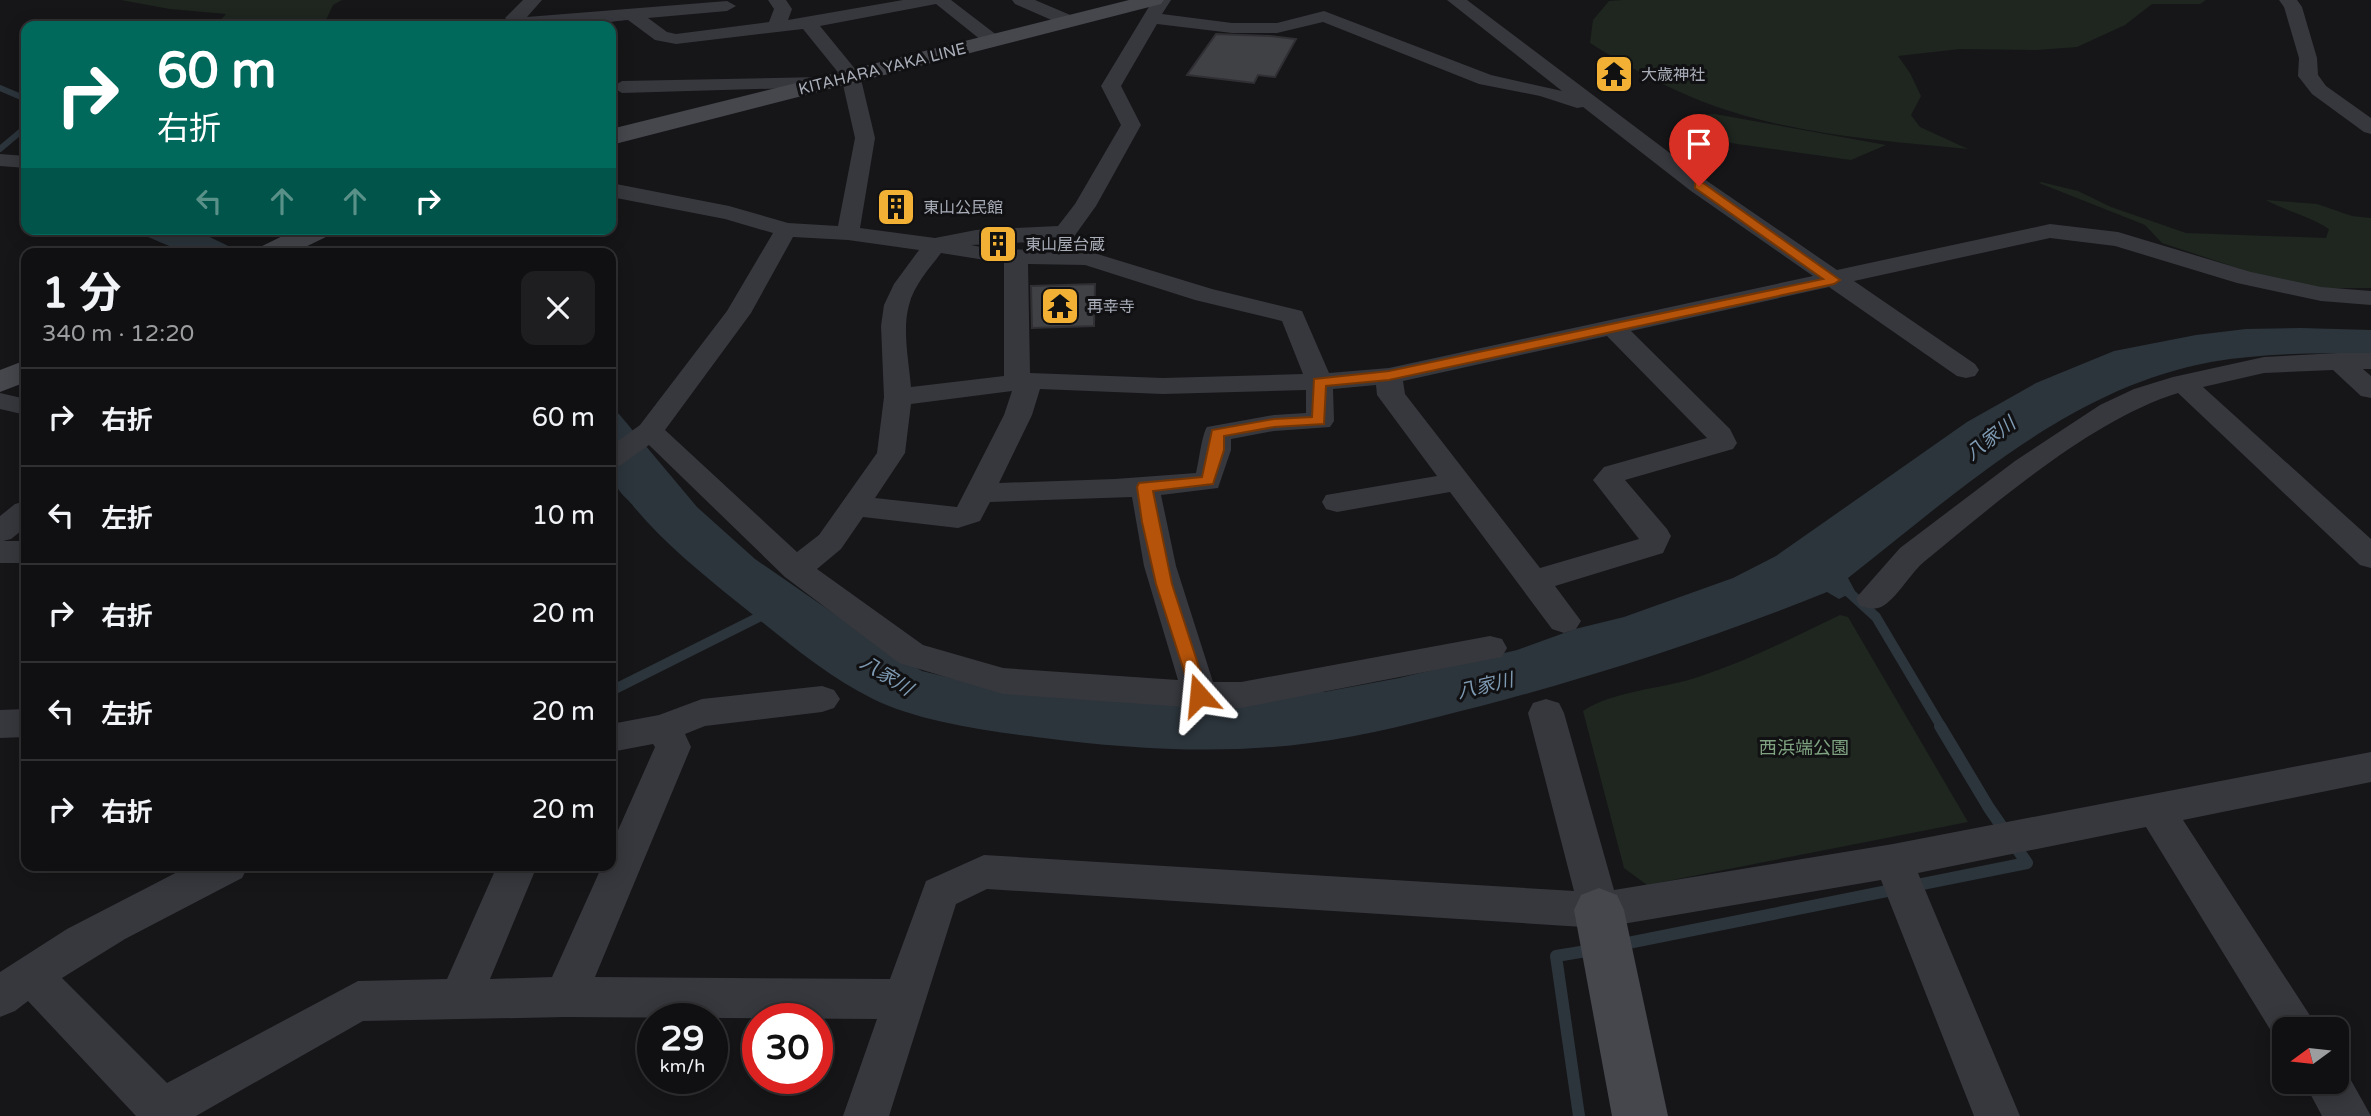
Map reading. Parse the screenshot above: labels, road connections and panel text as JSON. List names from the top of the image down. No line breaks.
{"streets":{"main road":["KITAHARA YAKA LINE"]},"water":["八家川"],"parks":["西浜端公園"],"places":{"temple":["大歳神社","再幸寺"],"building":["東山公民館","東山屋台蔵"]},"north":"left","page":{"turn":["60 m","右折"],"heading":["1 分","340 m · 12:20"],"list":[{"name":"右折","value":"60 m"},{"name":"左折","value":"10 m"},{"name":"右折","value":"20 m"},{"name":"左折","value":"20 m"},{"name":"右折","value":"20 m"}],"speed":"29 km/h","limit":"30"}}
